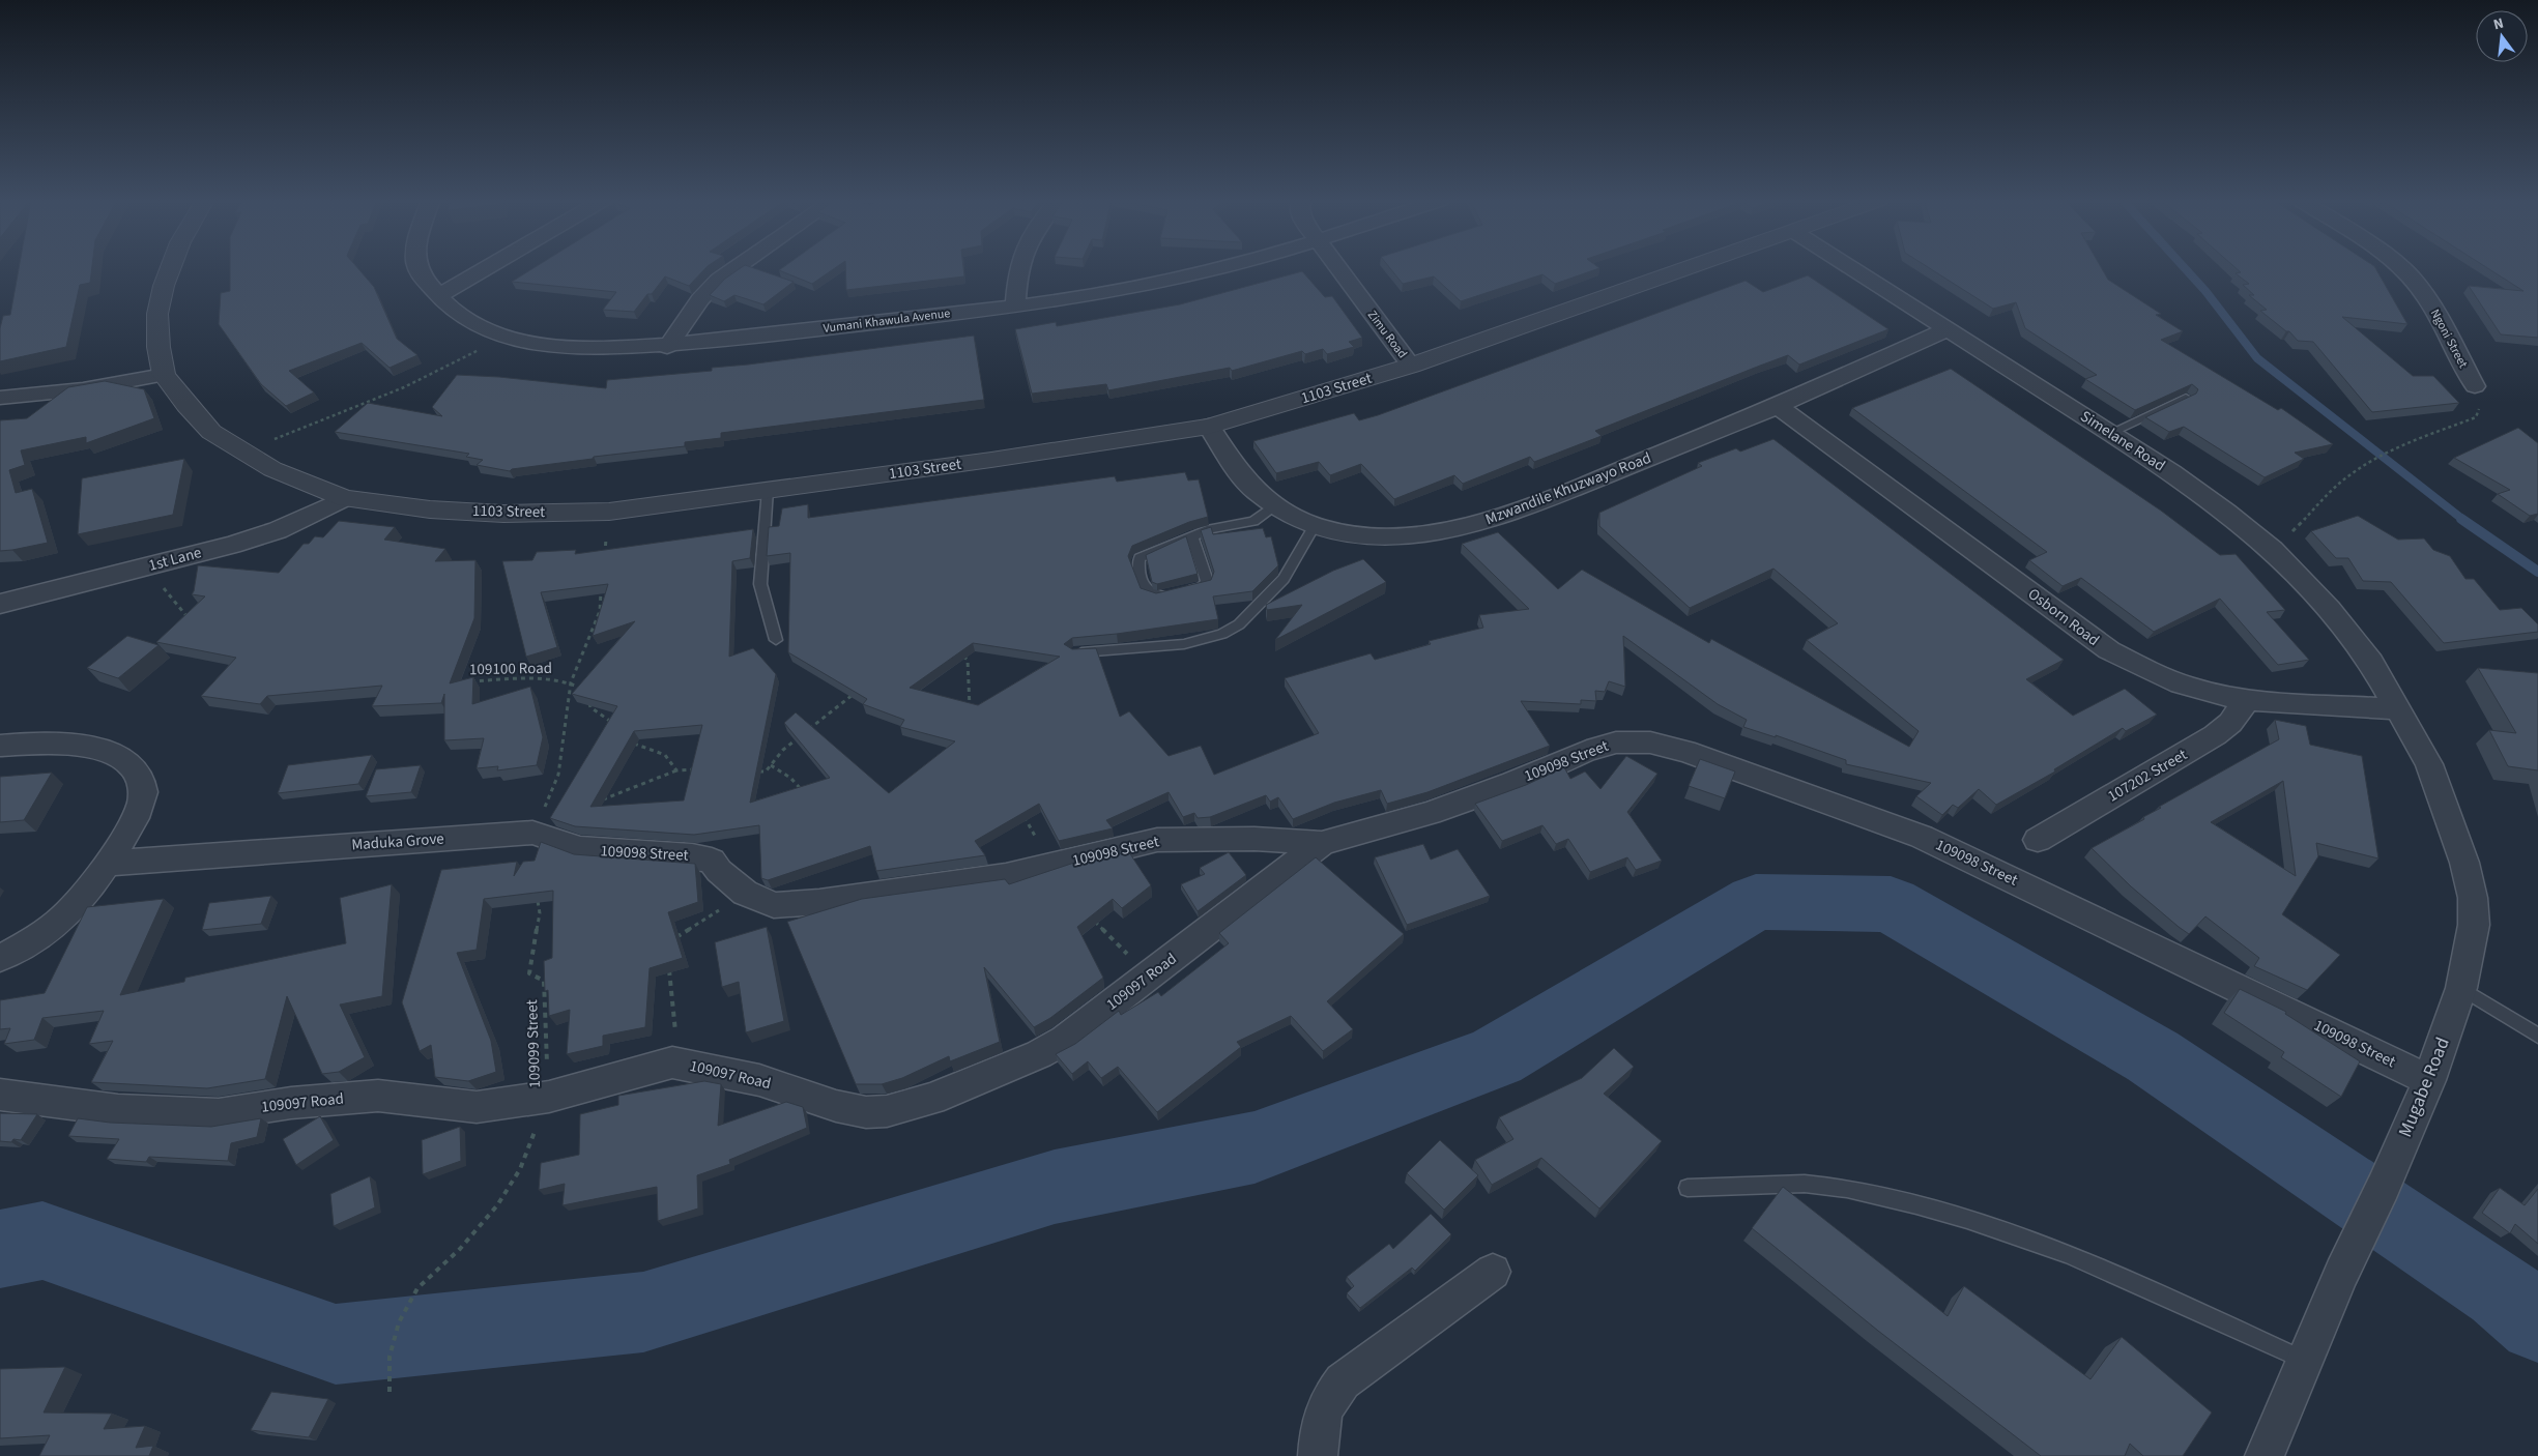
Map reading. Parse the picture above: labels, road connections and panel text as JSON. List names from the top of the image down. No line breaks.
{"streets":{"street":["Vumani Khawula Avenue","Zimu Road","Ngoni Street","1103 Street","Simelane Road","Mzwandile Khuzwayo Road","1st Lane","Osborn Road","109098 Street","107202 Street","Maduka Grove","109097 Road","Mugabe Road"],"path":["109100 Road","109099 Street"]},"crossings":[["Zimu Road","1103 Street"],["1103 Street","Mzwandile Khuzwayo Road"],["1103 Street","1st Lane"],["Simelane Road","Mzwandile Khuzwayo Road"],["Simelane Road","Osborn Road"],["Simelane Road","Mugabe Road"],["Mzwandile Khuzwayo Road","Osborn Road"],["Osborn Road","107202 Street"],["Osborn Road","Mugabe Road"],["109098 Street","Maduka Grove"],["109098 Street","109097 Road"],["109098 Street","Mugabe Road"],["109097 Road","109099 Street"]],"north":"top"}
